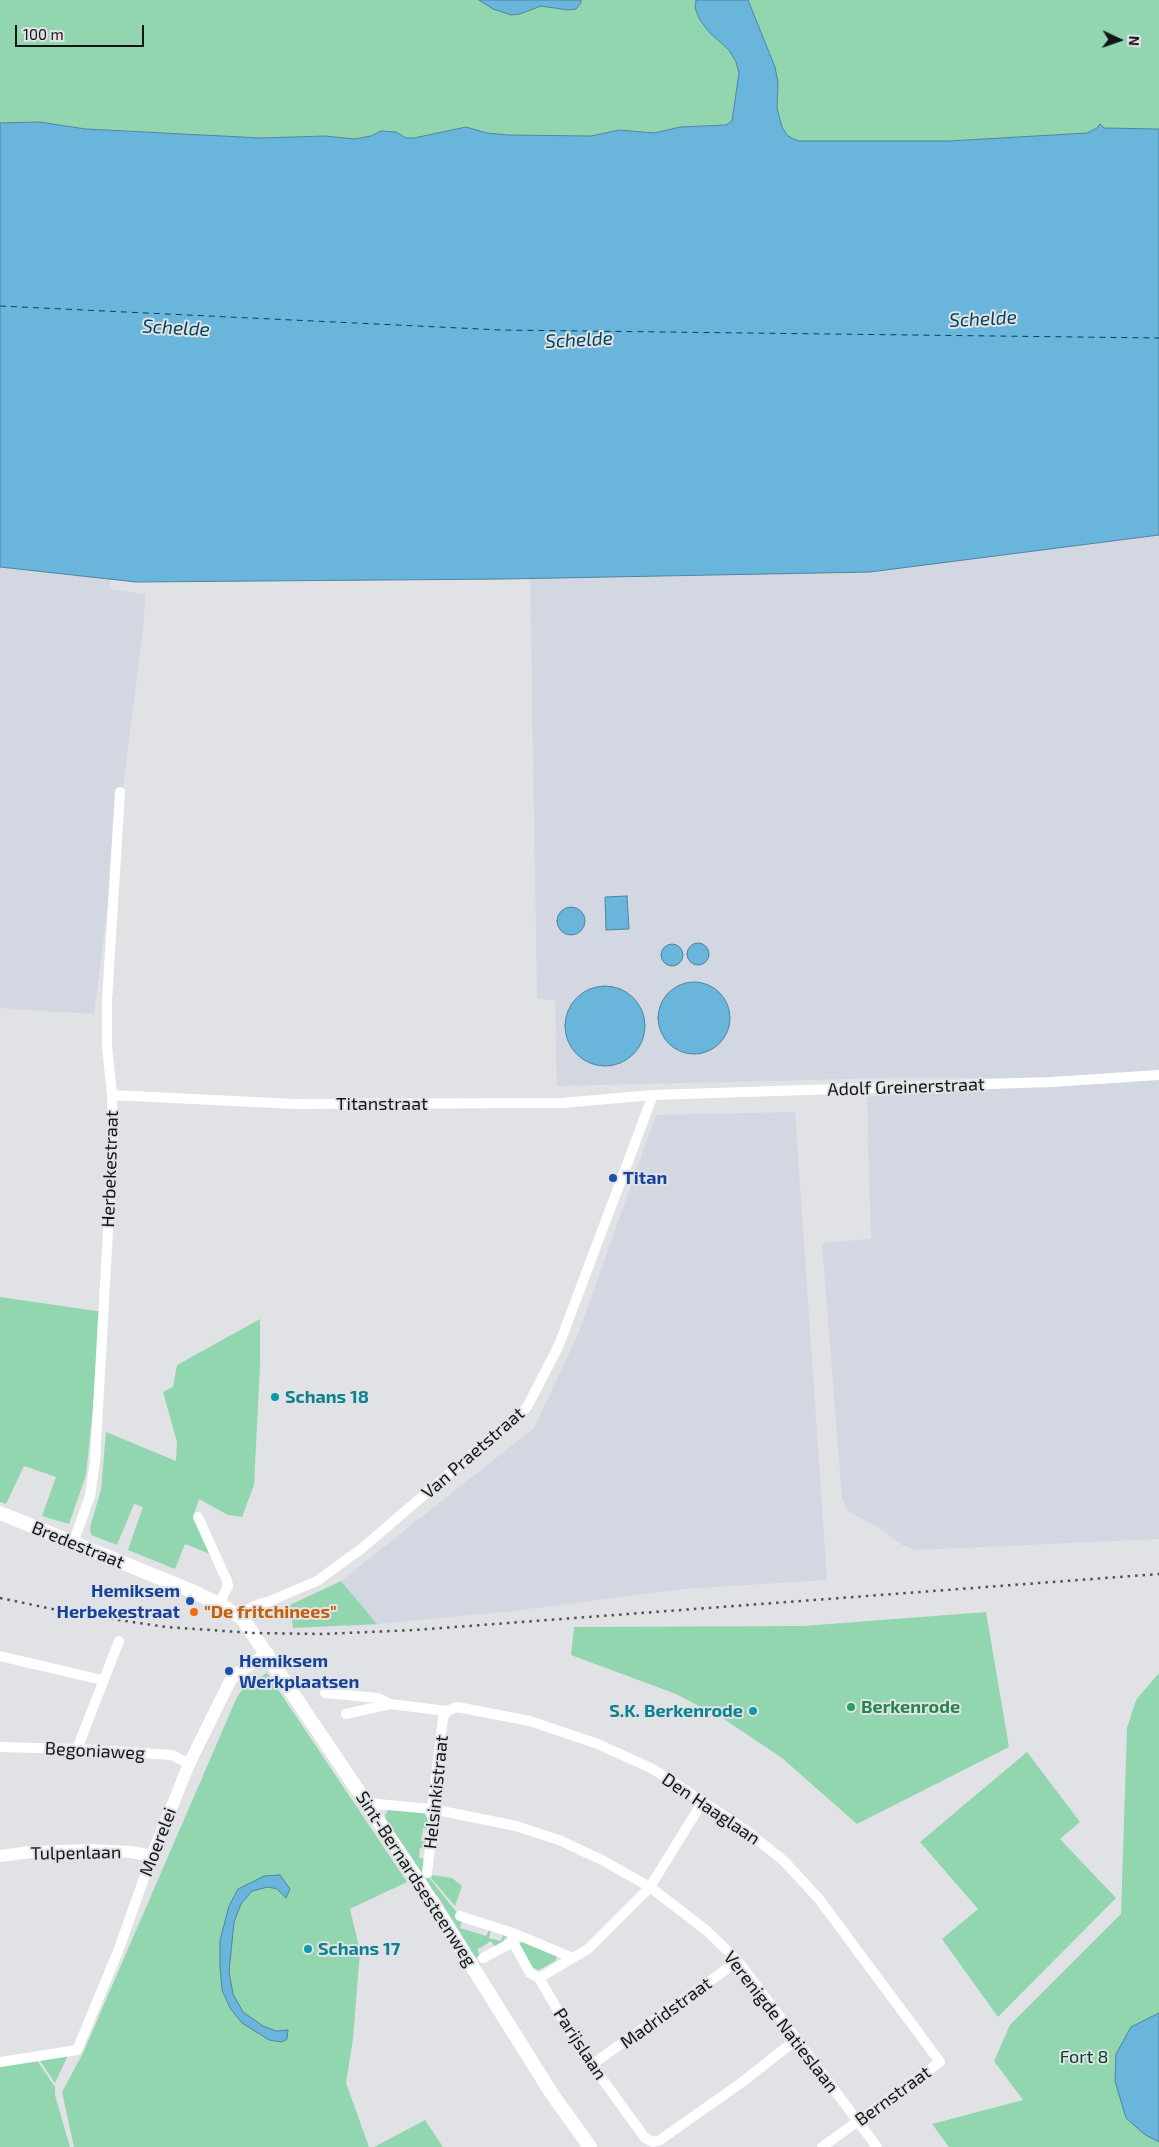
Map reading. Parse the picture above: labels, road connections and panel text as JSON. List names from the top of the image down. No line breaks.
{"streets":{"main road":["Bredestraat","Sint-Bernardsesteenweg"],"street":["Adolf Greinerstraat","Titanstraat","Herbekestraat","Van Praetstraat","Begoniaweg","Helsinkistraat","Den Haaglaan","Moerelei","Tulpenlaan","Madridstraat","Verenigde Natieslaan","Parijslaan","Bernstraat"]},"crossings":[["Adolf Greinerstraat","Titanstraat"],["Adolf Greinerstraat","Van Praetstraat"],["Titanstraat","Herbekestraat"],["Titanstraat","Van Praetstraat"],["Herbekestraat","Bredestraat"],["Van Praetstraat","Bredestraat"],["Van Praetstraat","Sint-Bernardsesteenweg"],["Bredestraat","Sint-Bernardsesteenweg"],["Begoniaweg","Moerelei"],["Helsinkistraat","Den Haaglaan"],["Helsinkistraat","Verenigde Natieslaan"],["Den Haaglaan","Bernstraat"],["Moerelei","Tulpenlaan"],["Moerelei","Sint-Bernardsesteenweg"],["Sint-Bernardsesteenweg","Verenigde Natieslaan"],["Madridstraat","Verenigde Natieslaan"],["Madridstraat","Parijslaan"],["Verenigde Natieslaan","Parijslaan"],["Verenigde Natieslaan","Bernstraat"]],"water":["Schelde"],"parks":["Fort 8"],"places":["Titan","Schans 18","Hemiksem Herbekestraat","\"De fritchinees\"","Hemiksem Werkplaatsen","Berkenrode","S.K. Berkenrode","Schans 17"],"scale_bar":"100 m","north":"right"}
